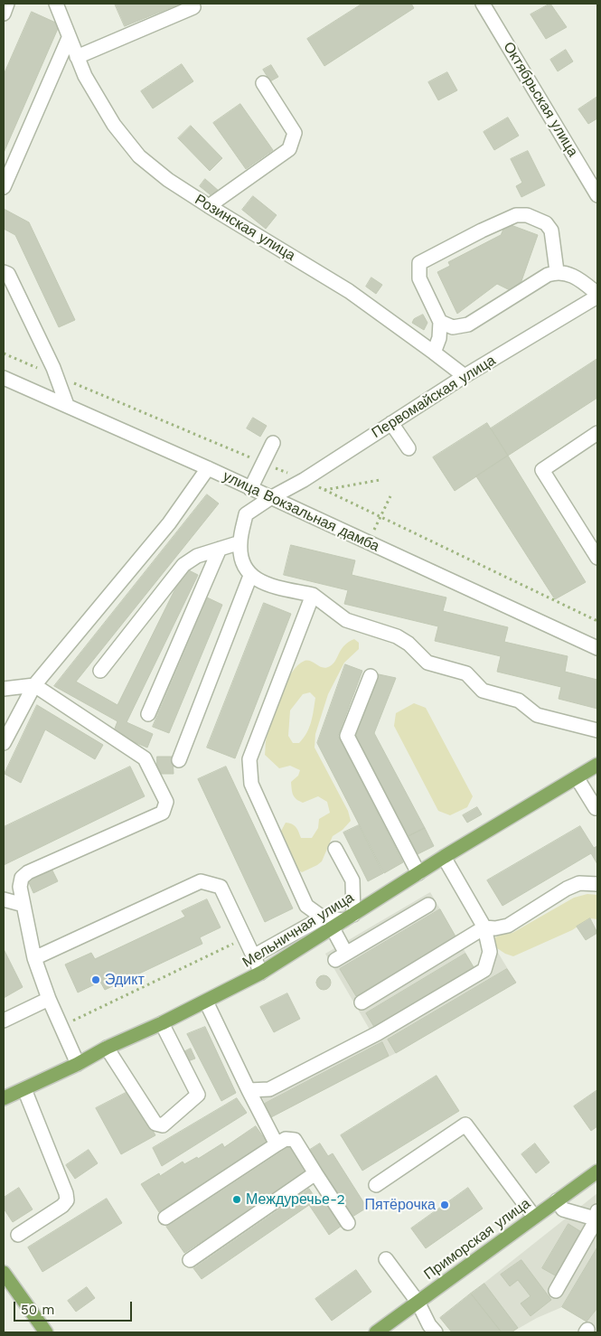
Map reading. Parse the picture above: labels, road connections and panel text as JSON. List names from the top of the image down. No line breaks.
{"streets":{"main road":["Мельничная улица","Приморская улица"],"street":["Октябрьская улица","Розинская улица","Первомайская улица","улица Вокзальная дамба"]},"crossings":[["Розинская улица","Первомайская улица"],["Первомайская улица","улица Вокзальная дамба"]],"places":["Эдикт","Междуречье-2","Пятёрочка"],"scale_bar":"50 m"}
